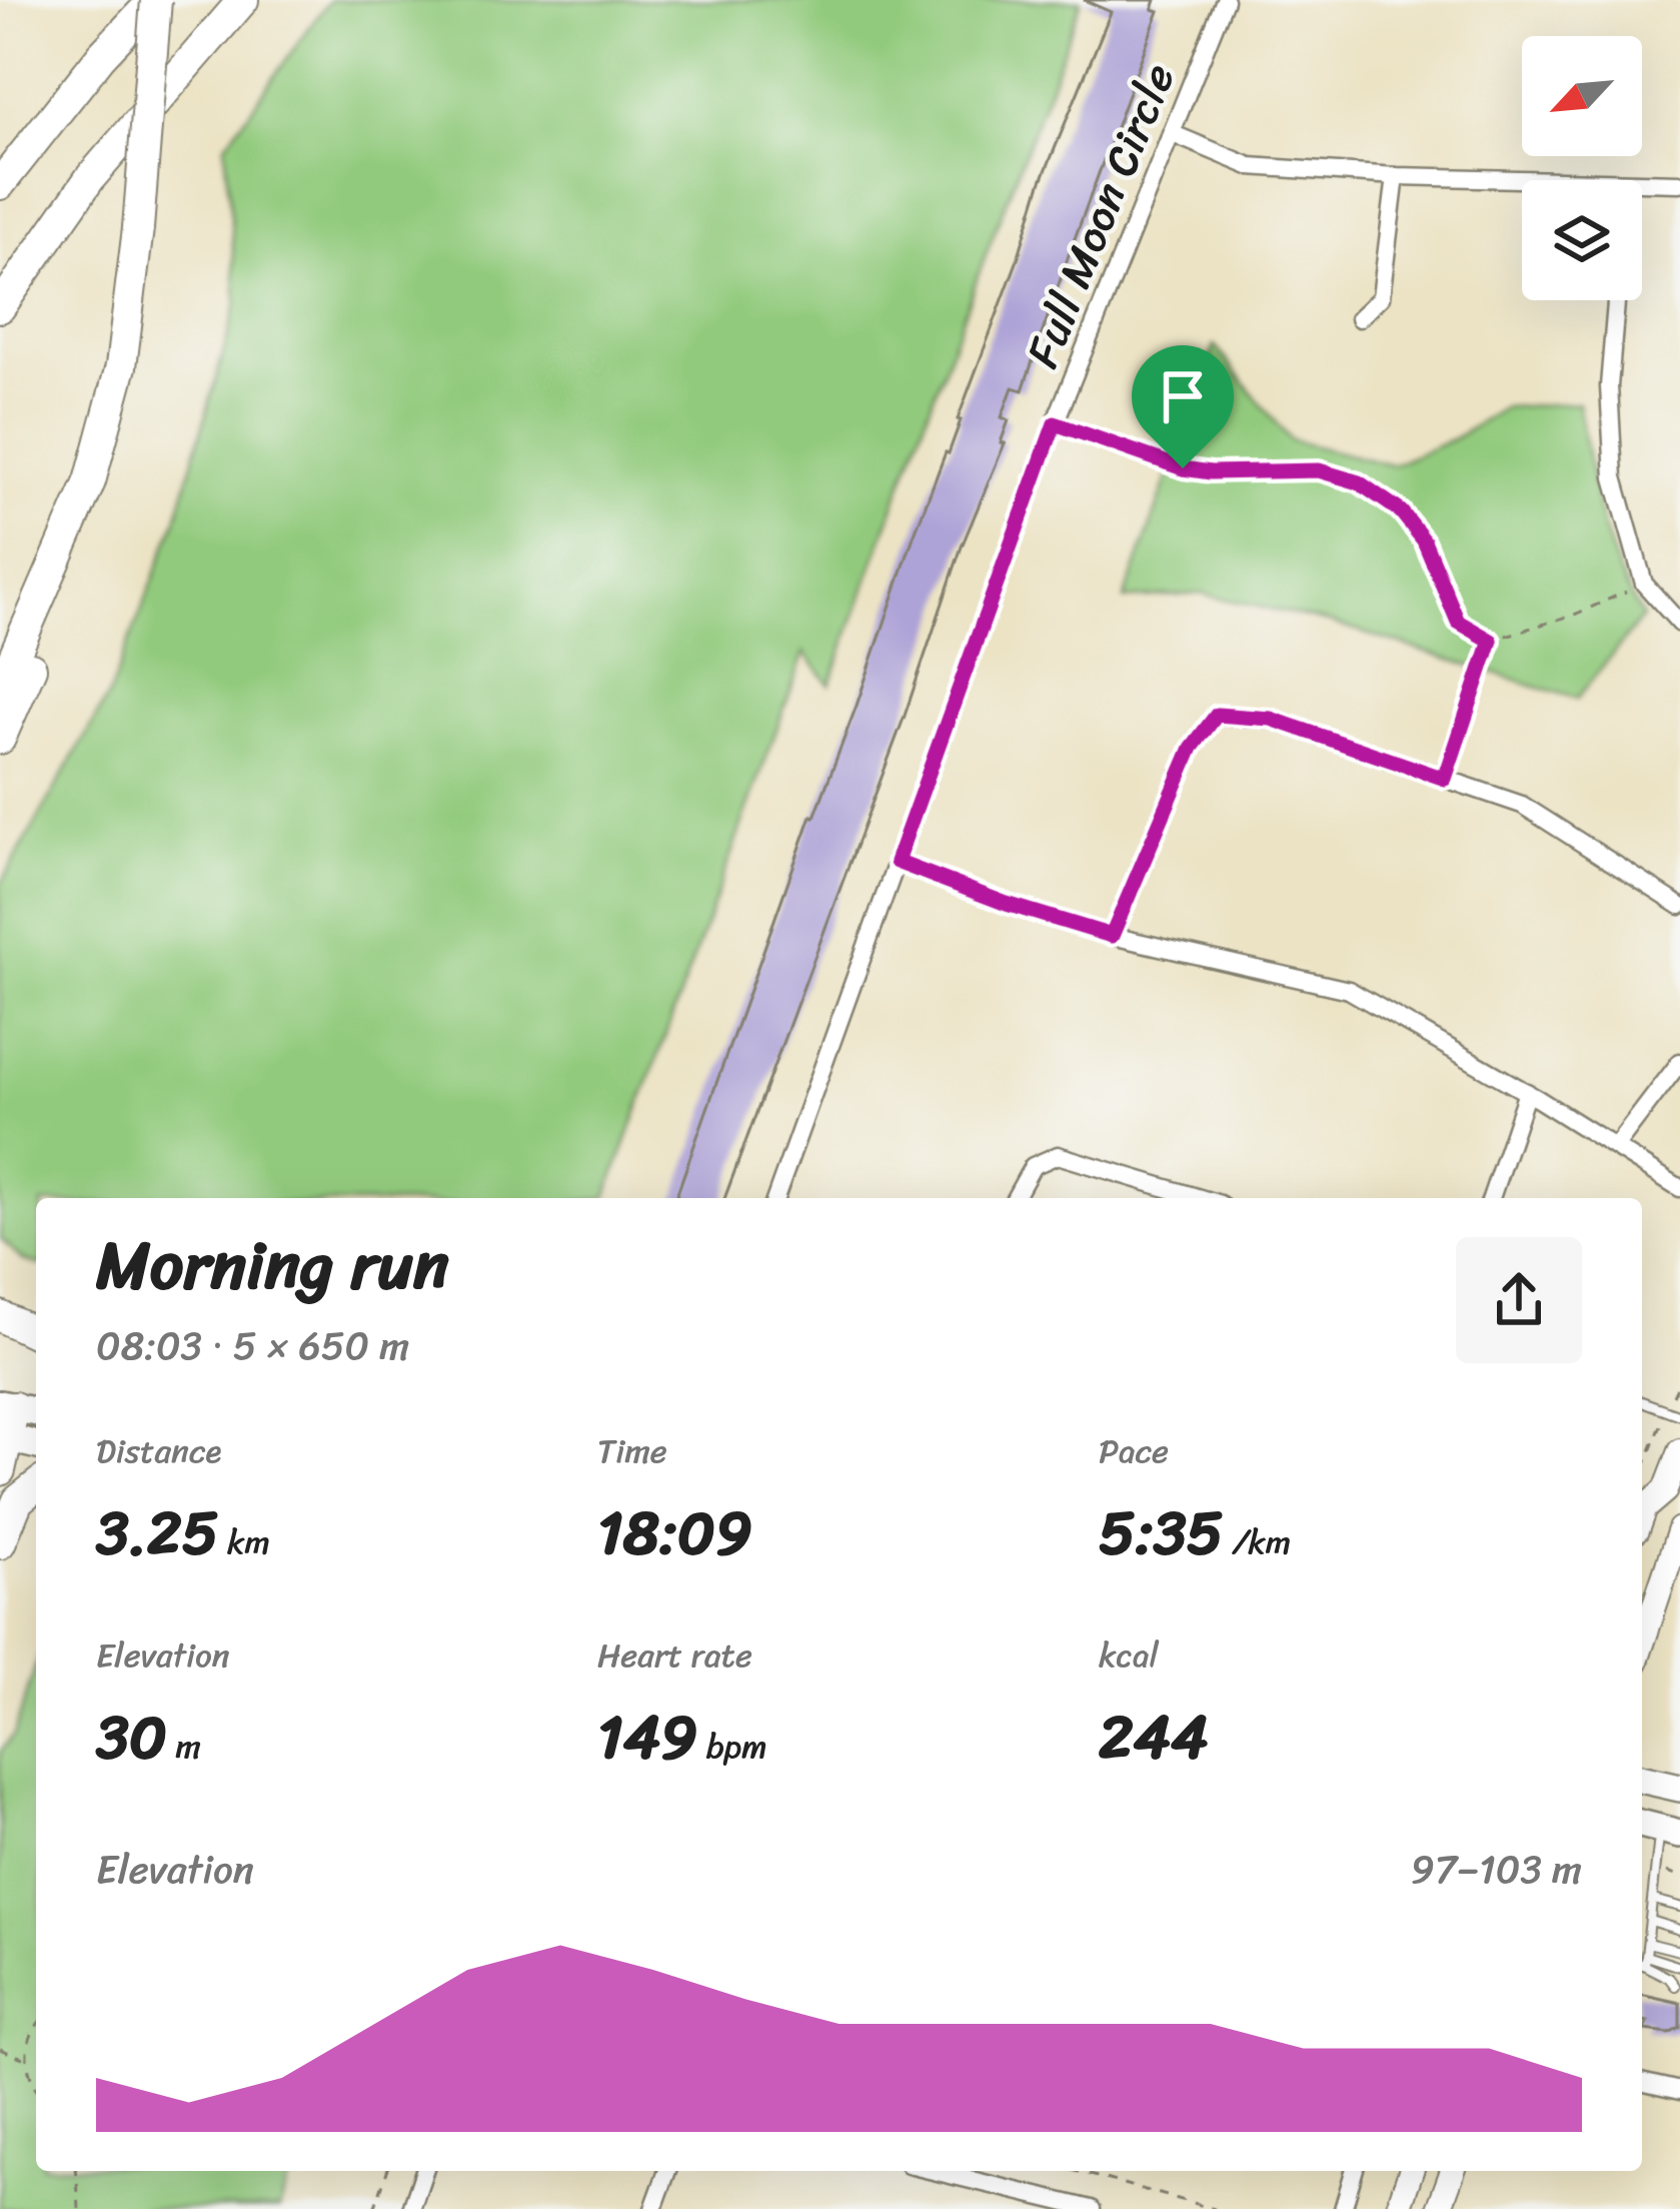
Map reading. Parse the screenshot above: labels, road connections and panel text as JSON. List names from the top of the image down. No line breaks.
{"streets":{"street":["Full Moon Circle"]},"north":"bottom left","page":{"heading":["Morning run","08:03 · 5 × 650 m"],"stats":[["Distance","3.25 km"],["Time","18:09"],["Pace","5:35 /km"],["Elevation","30 m"],["Heart rate","149 bpm"],["kcal","244"]],"chart":["Elevation","97–103 m"]}}
